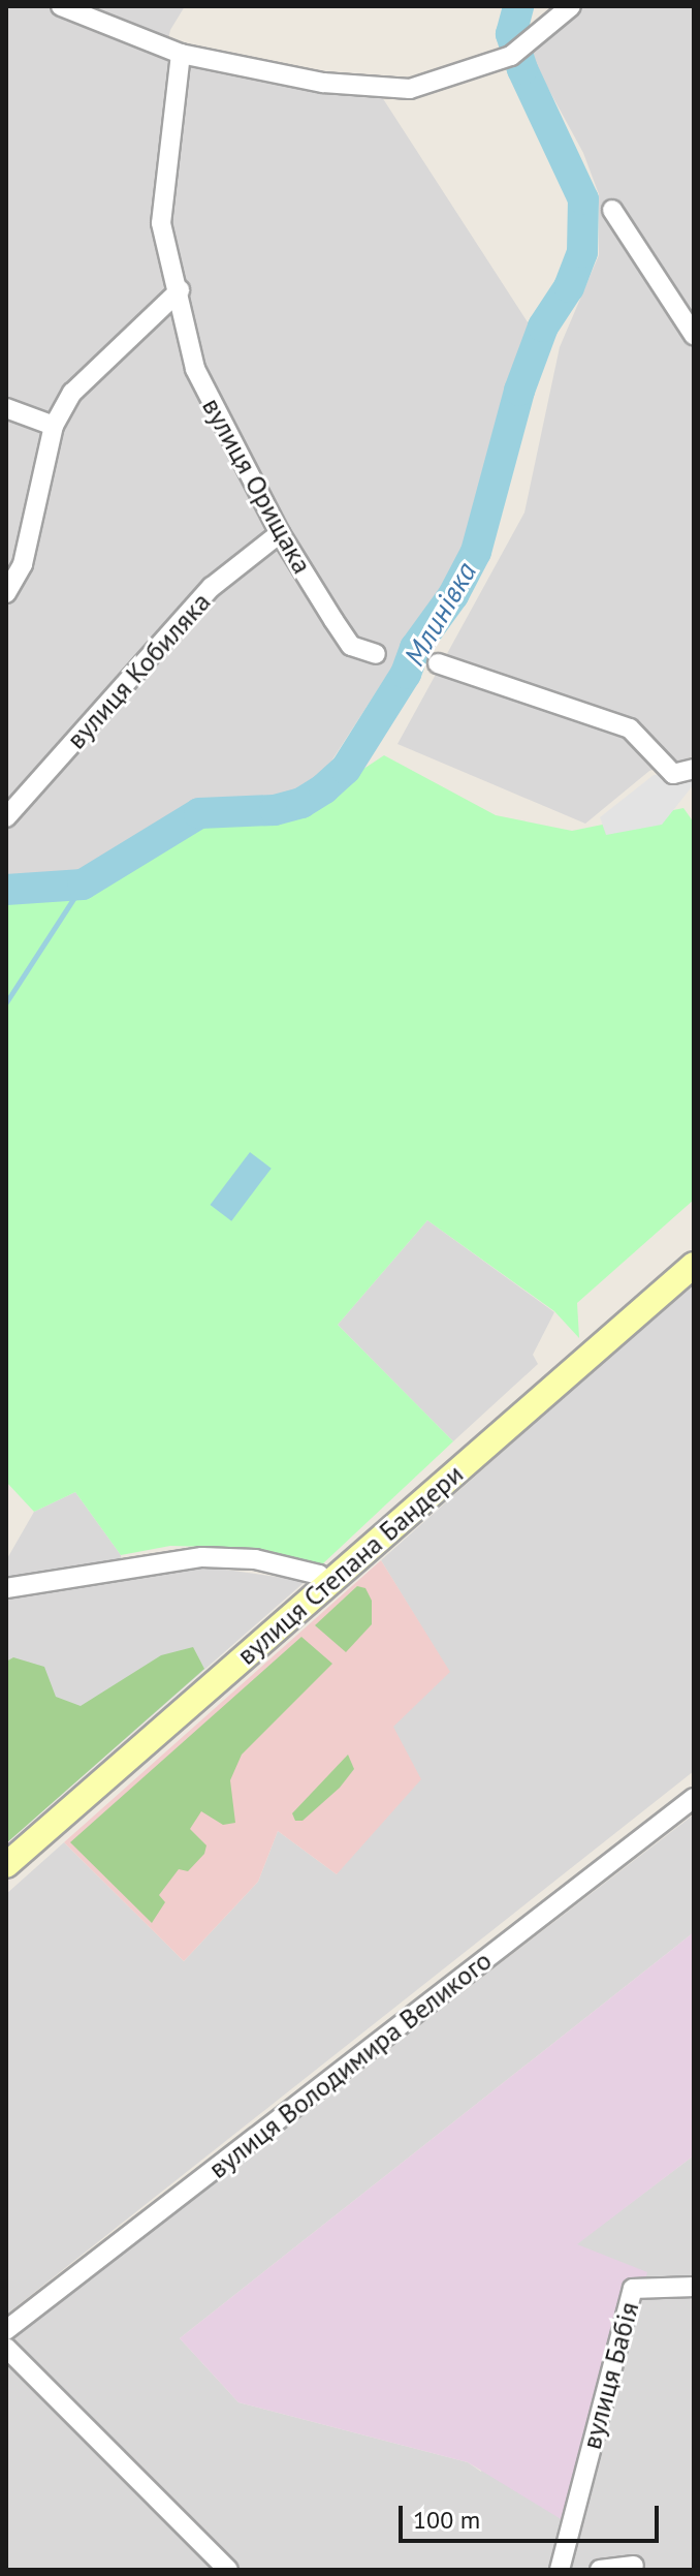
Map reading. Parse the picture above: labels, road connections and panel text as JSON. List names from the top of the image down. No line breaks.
{"streets":{"main road":["вулиця Степана Бандери"],"street":["вулиця Орищака","вулиця Кобиляка","вулиця Володимира Великого","вулиця Бабія"]},"crossings":[["вулиця Орищака","вулиця Кобиляка"]],"water":["Млинівка"],"scale_bar":"100 m"}
